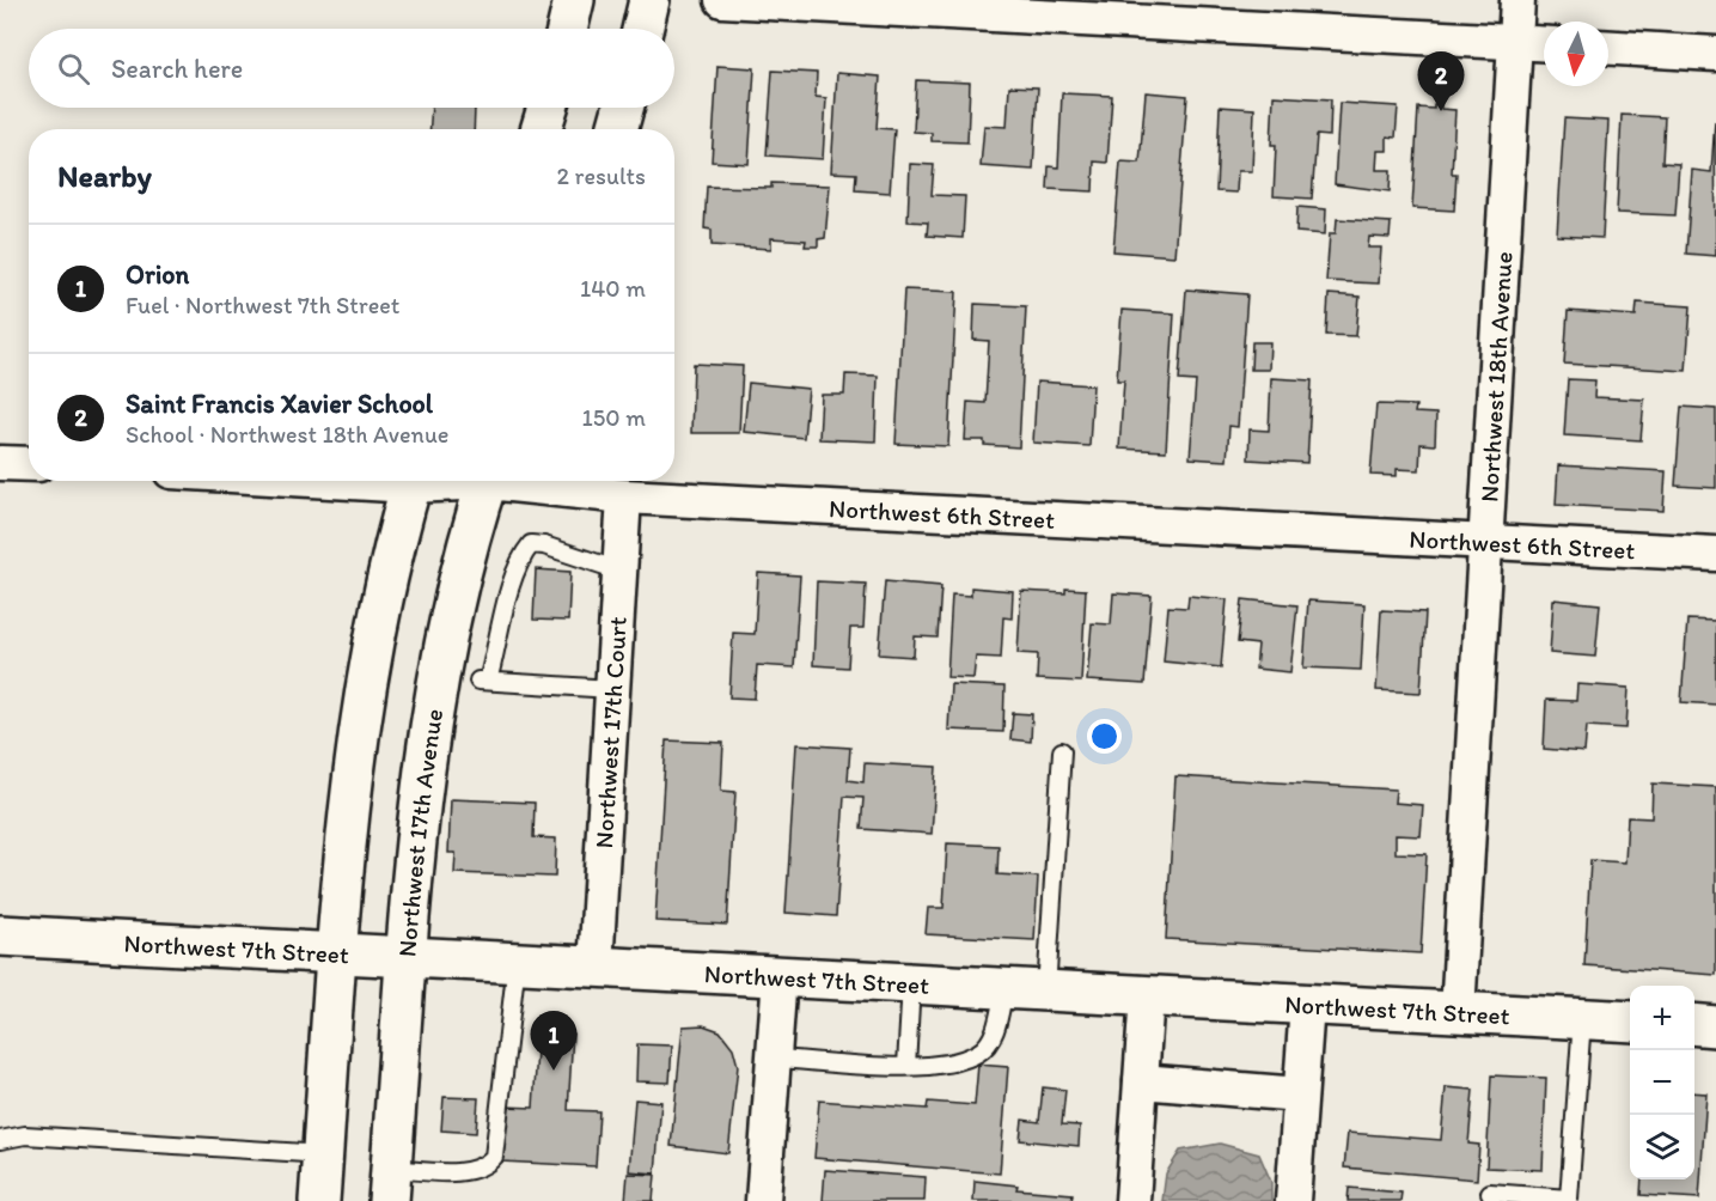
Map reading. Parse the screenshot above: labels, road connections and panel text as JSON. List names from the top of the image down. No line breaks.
{"streets":{"main road":["Northwest 17th Avenue","Northwest 7th Street"],"street":["Northwest 18th Avenue","Northwest 6th Street","Northwest 17th Court"]},"crossings":[["Northwest 18th Avenue","Northwest 6th Street"],["Northwest 18th Avenue","Northwest 7th Street"],["Northwest 6th Street","Northwest 17th Court"],["Northwest 17th Court","Northwest 7th Street"],["Northwest 17th Avenue","Northwest 7th Street"]],"north":"bottom","page":{"search":"Search here","pins":["2","1"],"heading":["Nearby","2 results"],"list":[{"mark":"1","name":"Orion","note":"Fuel · Northwest 7th Street","value":"140 m"},{"mark":"2","name":"Saint Francis Xavier School","note":"School · Northwest 18th Avenue","value":"150 m"}],"map_buttons":["+","−"]}}
